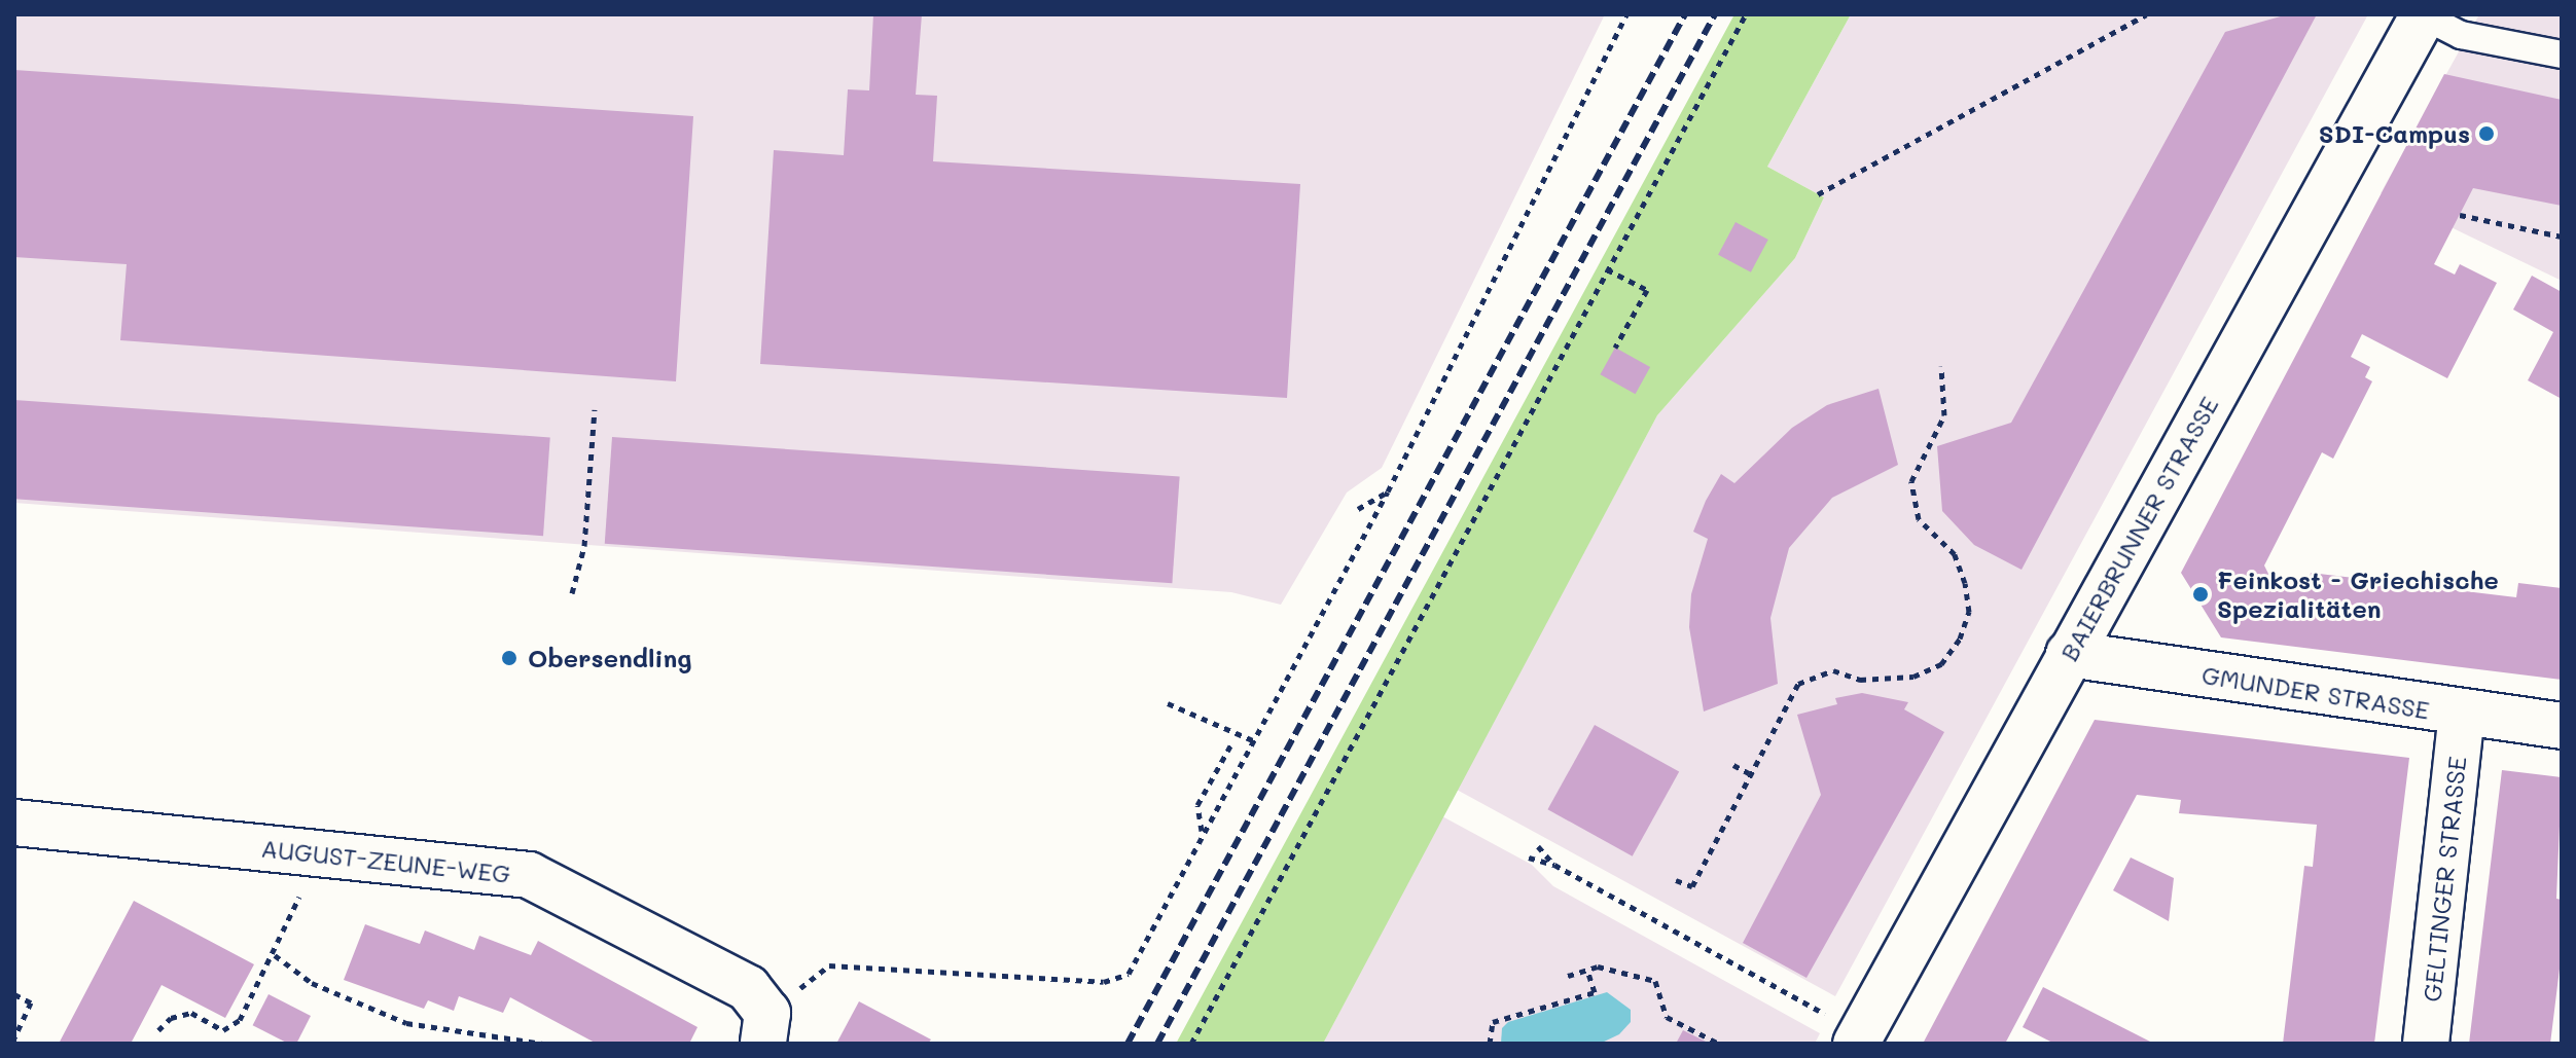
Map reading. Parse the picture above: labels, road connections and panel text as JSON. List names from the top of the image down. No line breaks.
{"streets":{"street":["BAIERBRUNNER STRASSE","GMUNDER STRASSE","AUGUST-ZEUNE-WEG","GELTINGER STRASSE"]},"crossings":[["BAIERBRUNNER STRASSE","GMUNDER STRASSE"],["GMUNDER STRASSE","GELTINGER STRASSE"]],"places":["SDI-Campus","Feinkost - Griechische Spezialitäten","Obersendling"]}
